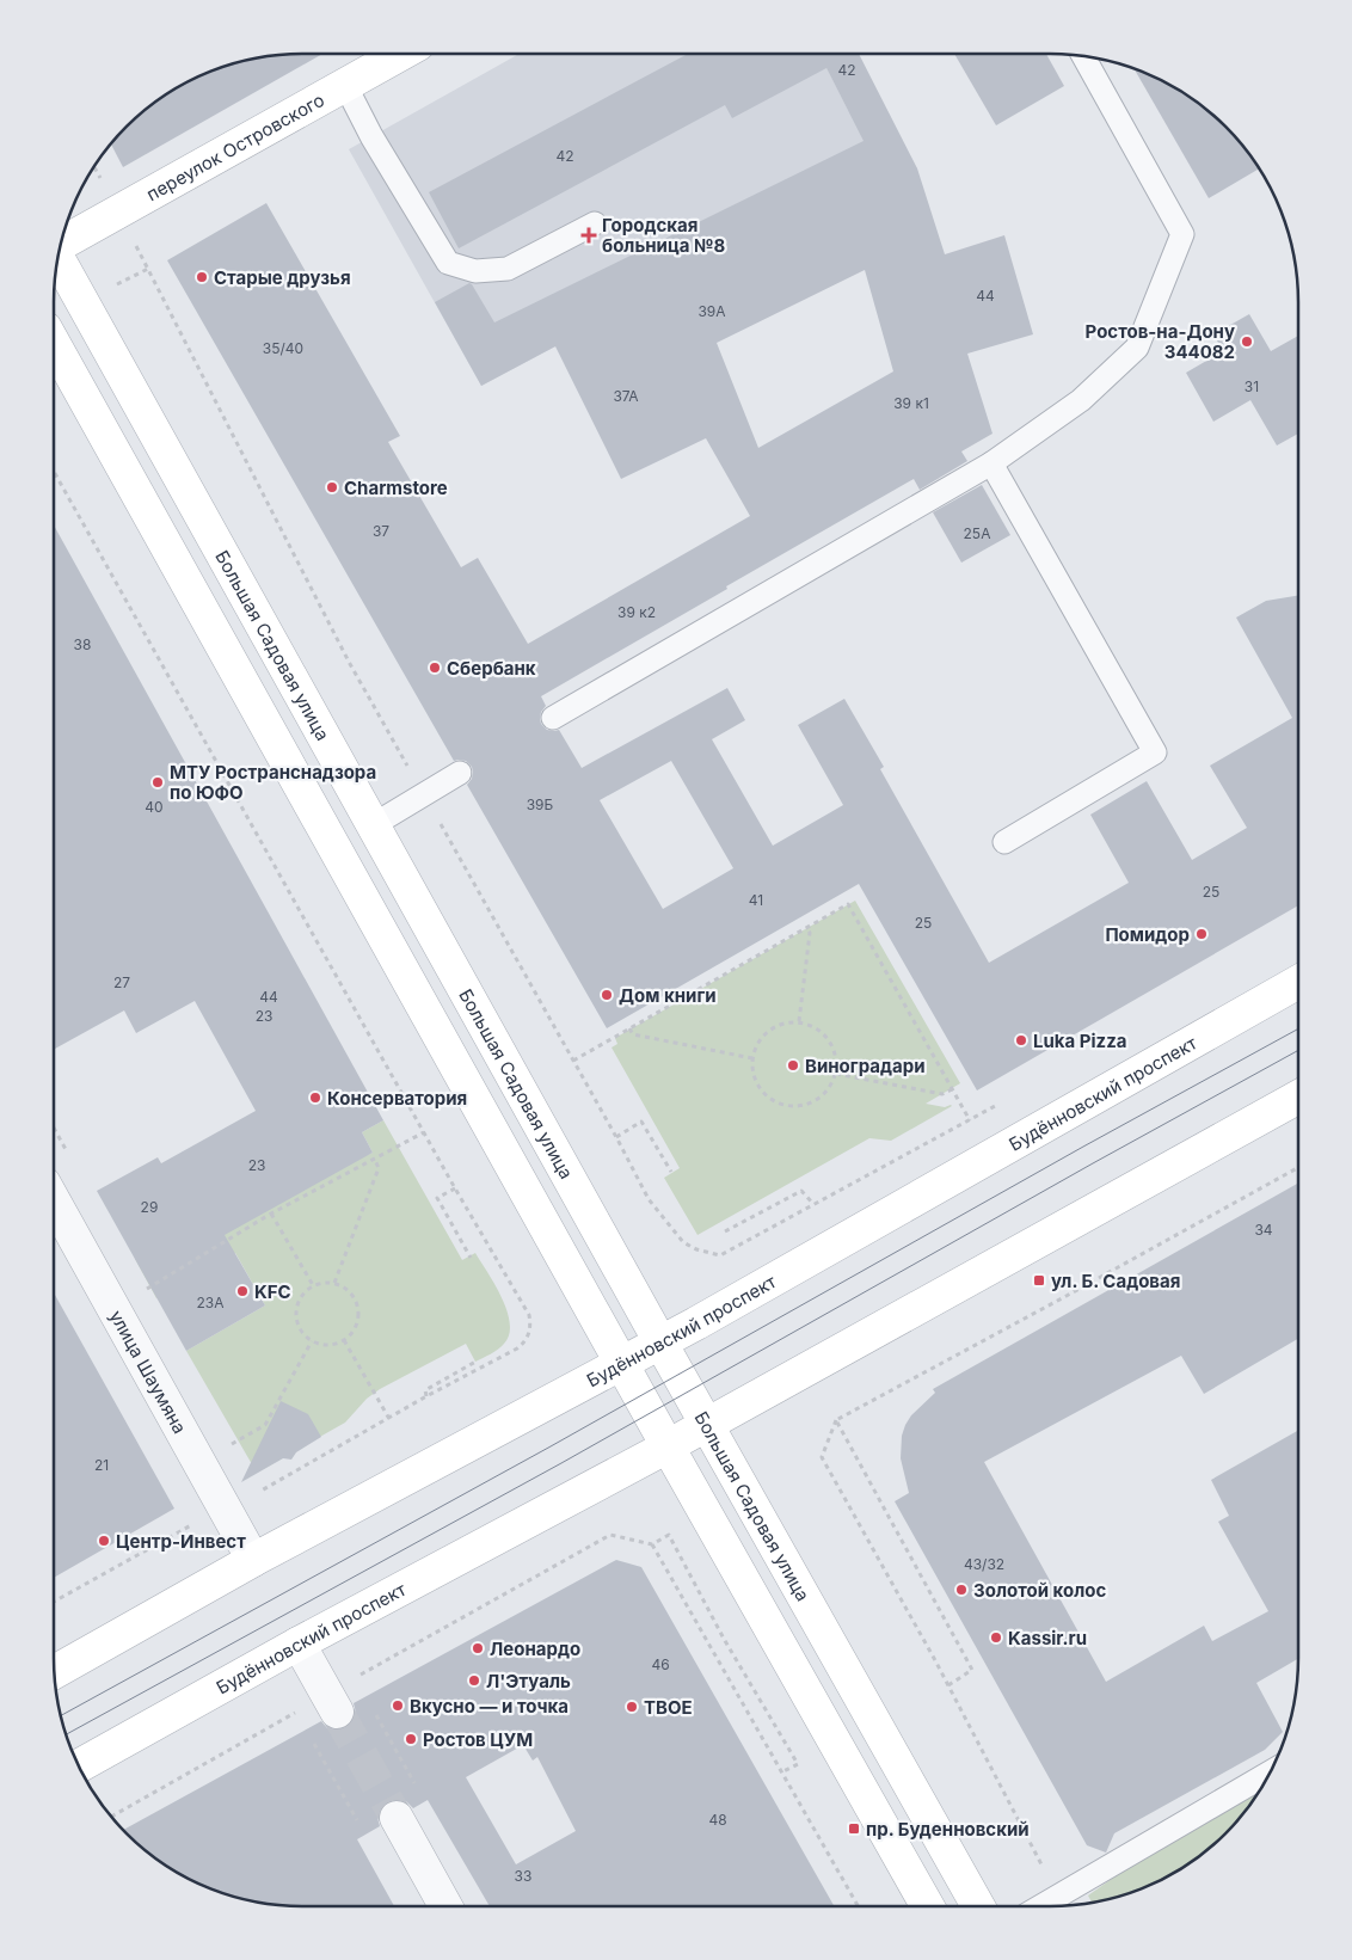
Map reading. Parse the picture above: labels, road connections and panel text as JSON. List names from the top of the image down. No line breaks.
{"streets":{"main road":["переулок Островского","Большая Садовая улица","Будённовский проспект"],"street":["улица Шаумяна"]},"crossings":[["Большая Садовая улица","Будённовский проспект"],["Будённовский проспект","улица Шаумяна"]],"places":{"health":["Городская больница №8"],"other":["Старые друзья","Ростов-на-Дону 344082","Charmstore","Сбербанк","МТУ Ространснадзора по ЮФО","Помидор","Дом книги","Luka Pizza","Виноградари","Консерватория","KFC","Центр-Инвест","Золотой колос","Kassir.ru","Леонардо","Л'Этуаль","Вкусно — и точка","ТВОЕ","Ростов ЦУМ"],"transit":["ул. Б. Садовая","пр. Буденновский"]},"house_numbers":["42","42","44","39А","35/40","31","37А","39 к1","37","25А","39 к2","38","39Б","40","25","41","25","27","44","23","23","29","34","23А","21","43/32","46","48","33"]}
